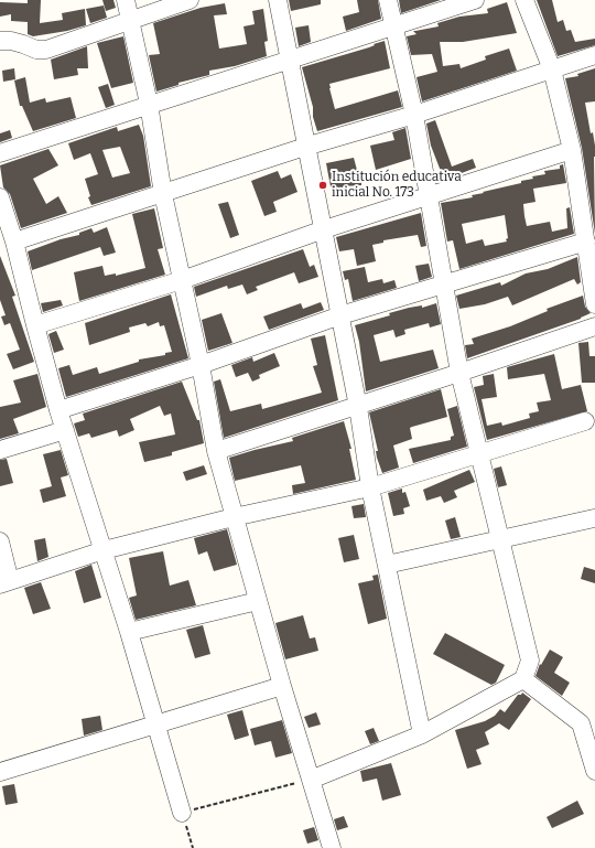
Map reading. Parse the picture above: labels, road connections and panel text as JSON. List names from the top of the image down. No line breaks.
{"places":["Institución educativa inicial No. 173"]}
